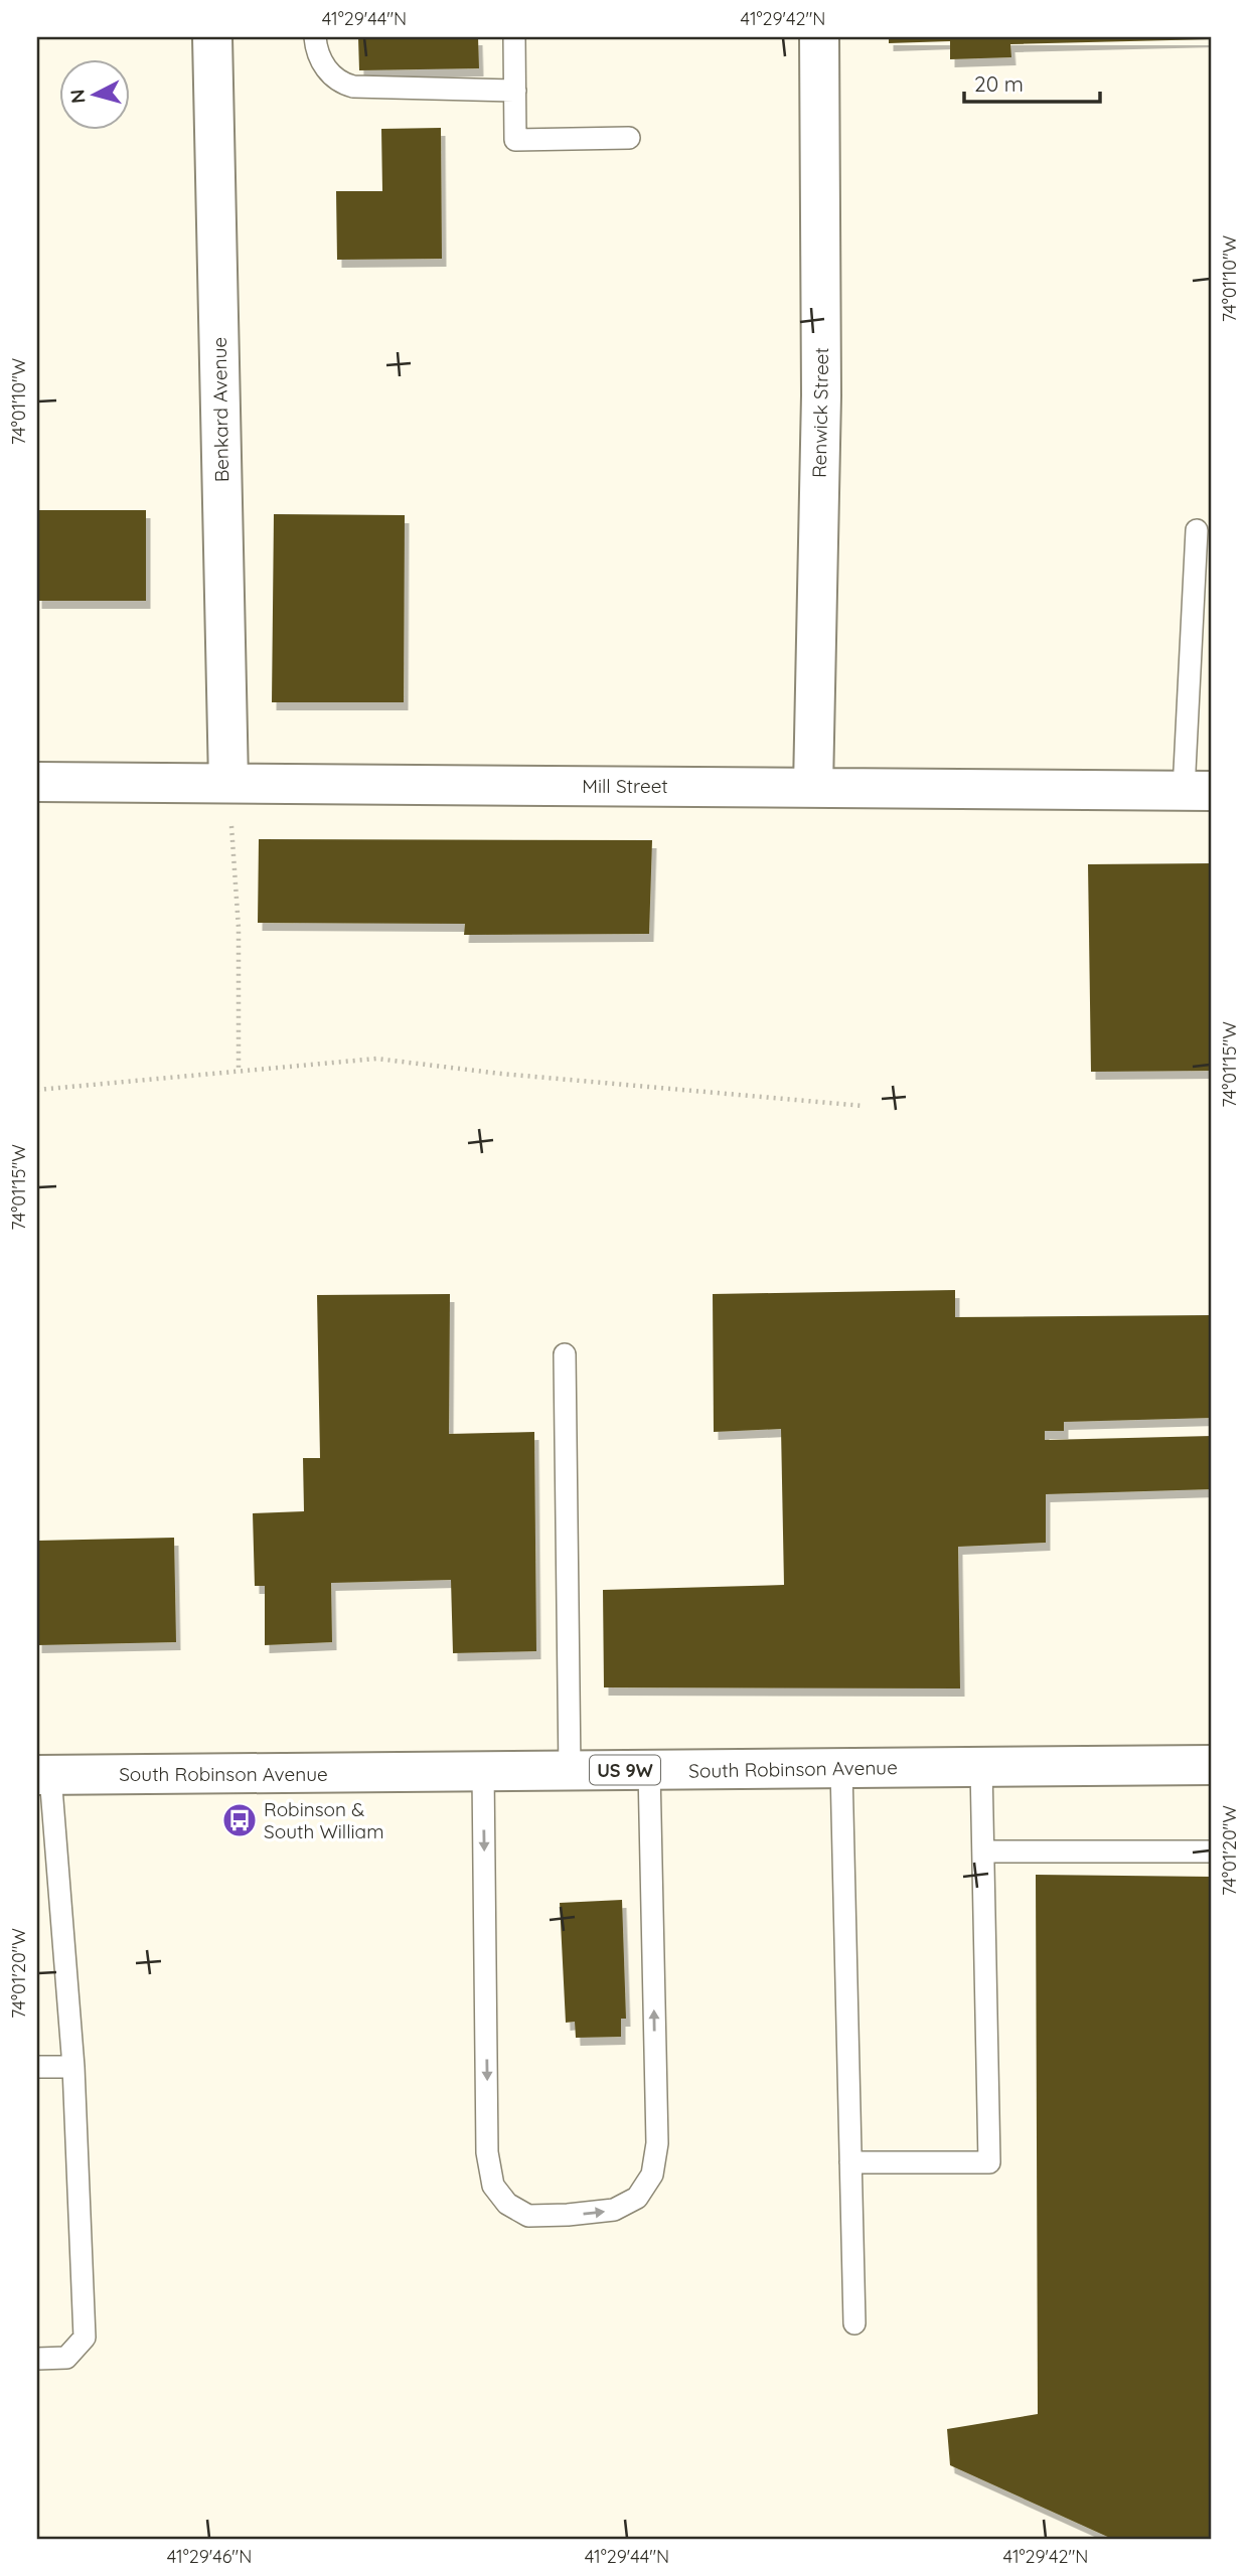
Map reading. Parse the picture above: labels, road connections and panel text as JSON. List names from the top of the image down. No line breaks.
{"streets":{"main road":["Benkard Avenue","Renwick Street","Mill Street","South Robinson Avenue","US 9W"]},"crossings":[["Benkard Avenue","Mill Street"],["Renwick Street","Mill Street"]],"places":{"bus stop":["Robinson & South William"]},"scale_bar":"20 m","north":"left","coordinates":["41°29'44\"N","41°29'42\"N","74°01'10\"W","74°01'15\"W","74°01'20\"W","41°29'46\"N"]}
